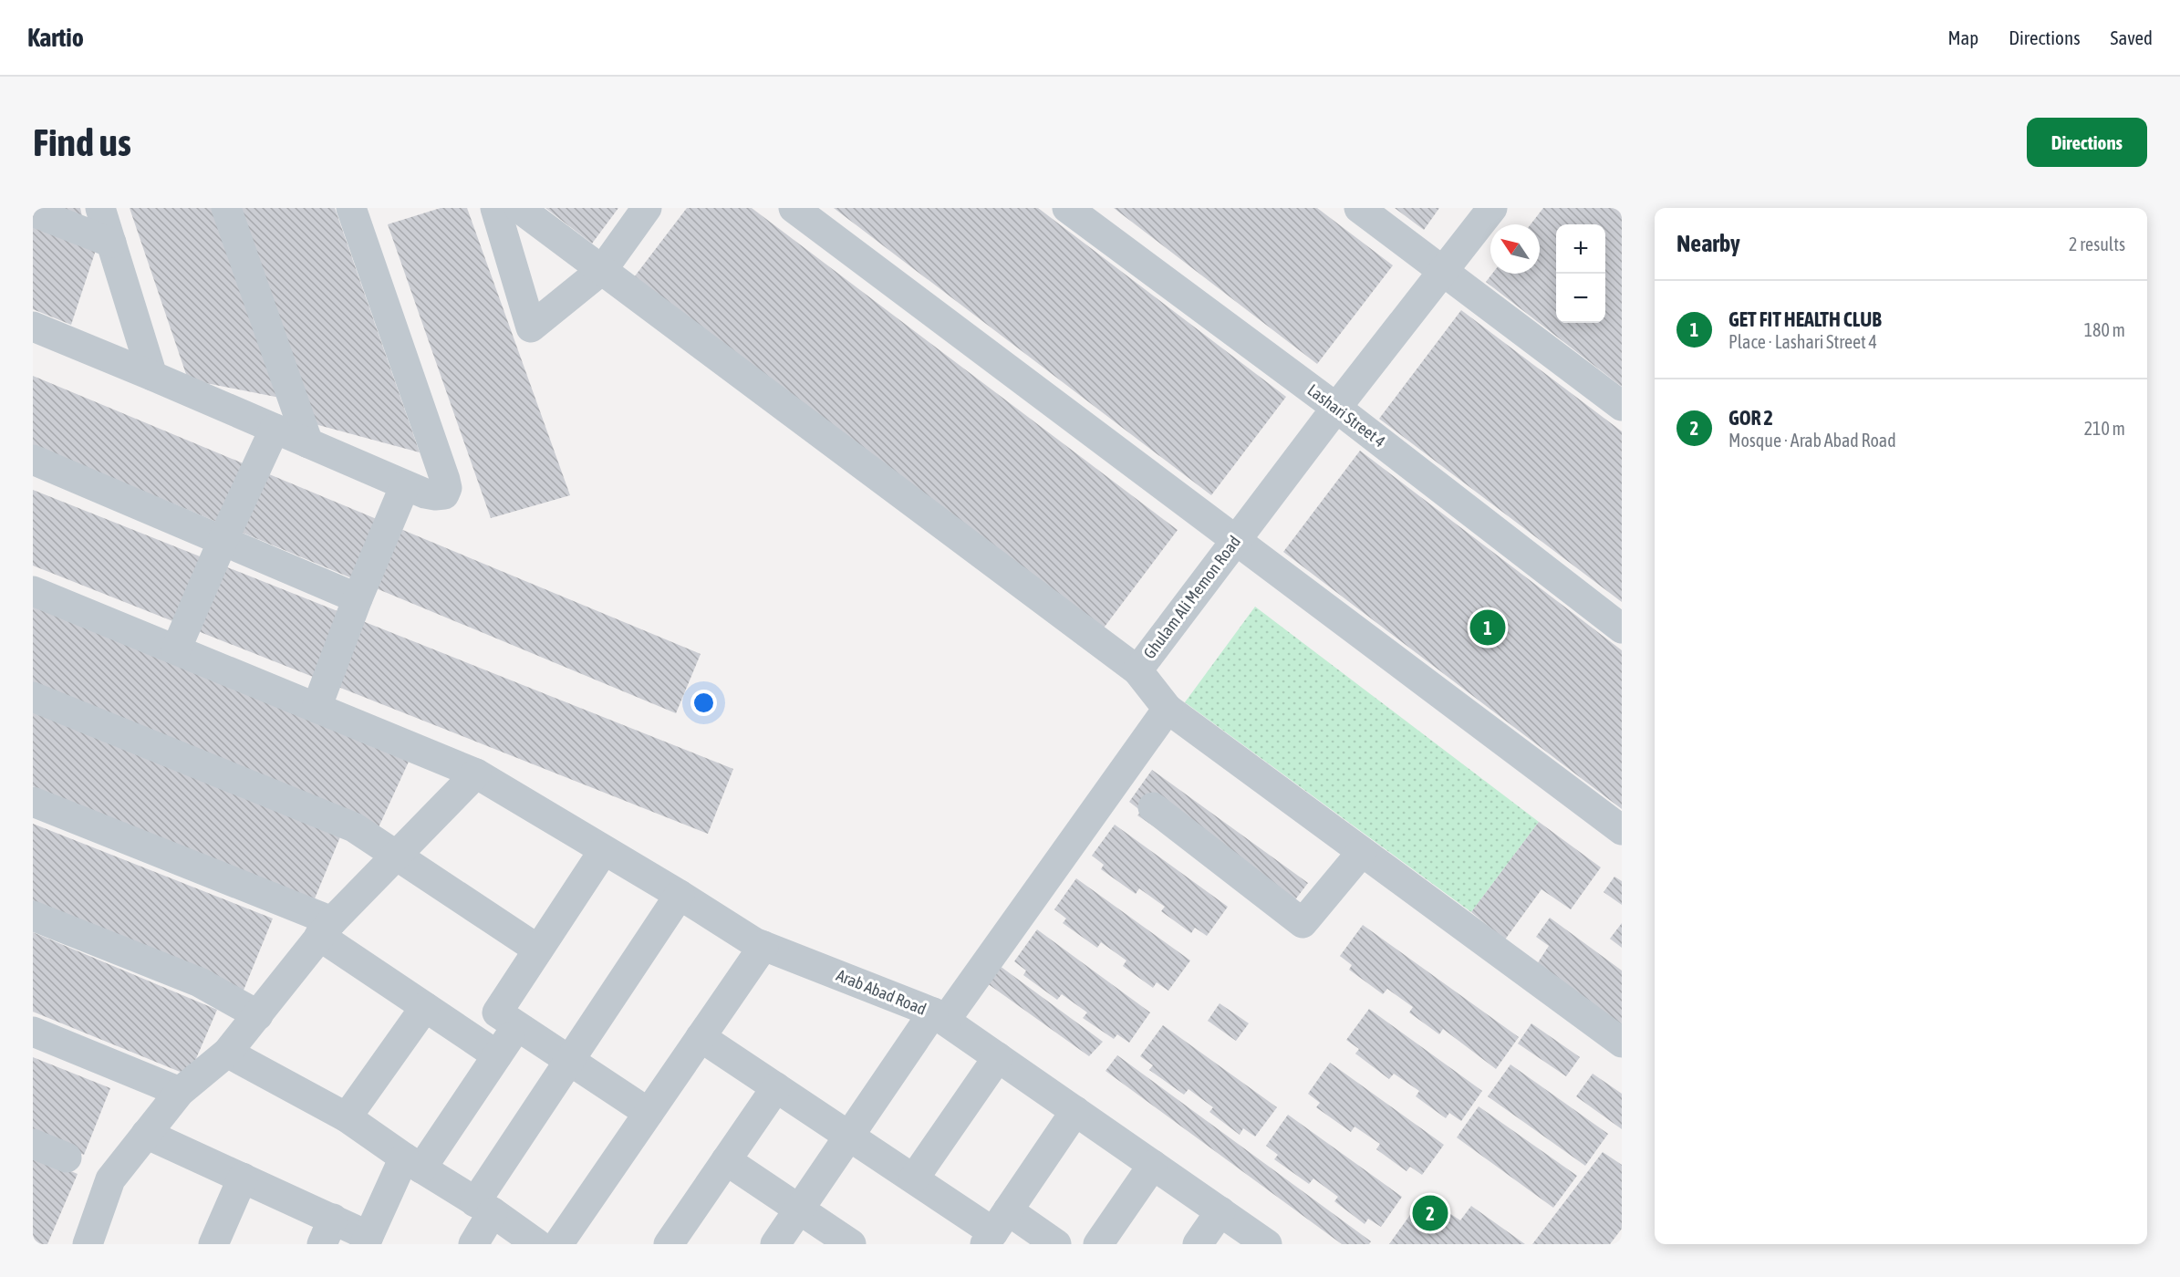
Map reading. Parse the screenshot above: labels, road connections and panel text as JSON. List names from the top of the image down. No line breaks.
{"streets":{"street":["Lashari Street 4","Ghulam Ali Memon Road","Arab Abad Road"]},"crossings":[["Lashari Street 4","Ghulam Ali Memon Road"]],"north":"top left","page":{"header":"Kartio","nav":["Map","Directions","Saved"],"buttons":"Directions","title":"Find us","heading":["Nearby","2 results"],"map_buttons":["+","−"],"list":[{"mark":"1","name":"GET FIT HEALTH CLUB","note":"Place · Lashari Street 4","value":"180 m"},{"mark":"2","name":"GOR 2","note":"Mosque · Arab Abad Road","value":"210 m"}],"pins":["1","2"]}}
